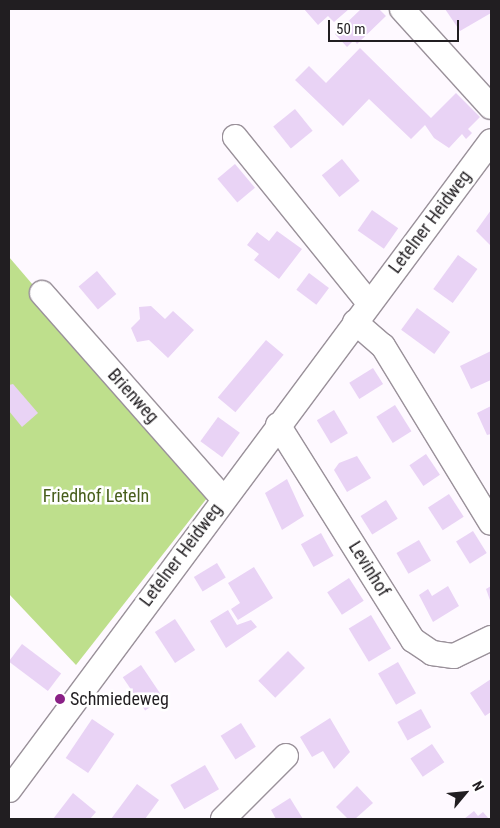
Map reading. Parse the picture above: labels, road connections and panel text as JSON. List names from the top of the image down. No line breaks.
{"streets":{"street":["Letelner Heidweg","Brienweg","Levinhof"]},"crossings":[["Letelner Heidweg","Brienweg"],["Letelner Heidweg","Levinhof"]],"parks":["Friedhof Leteln"],"places":["Schmiedeweg"],"scale_bar":"50 m","north":"top right"}
